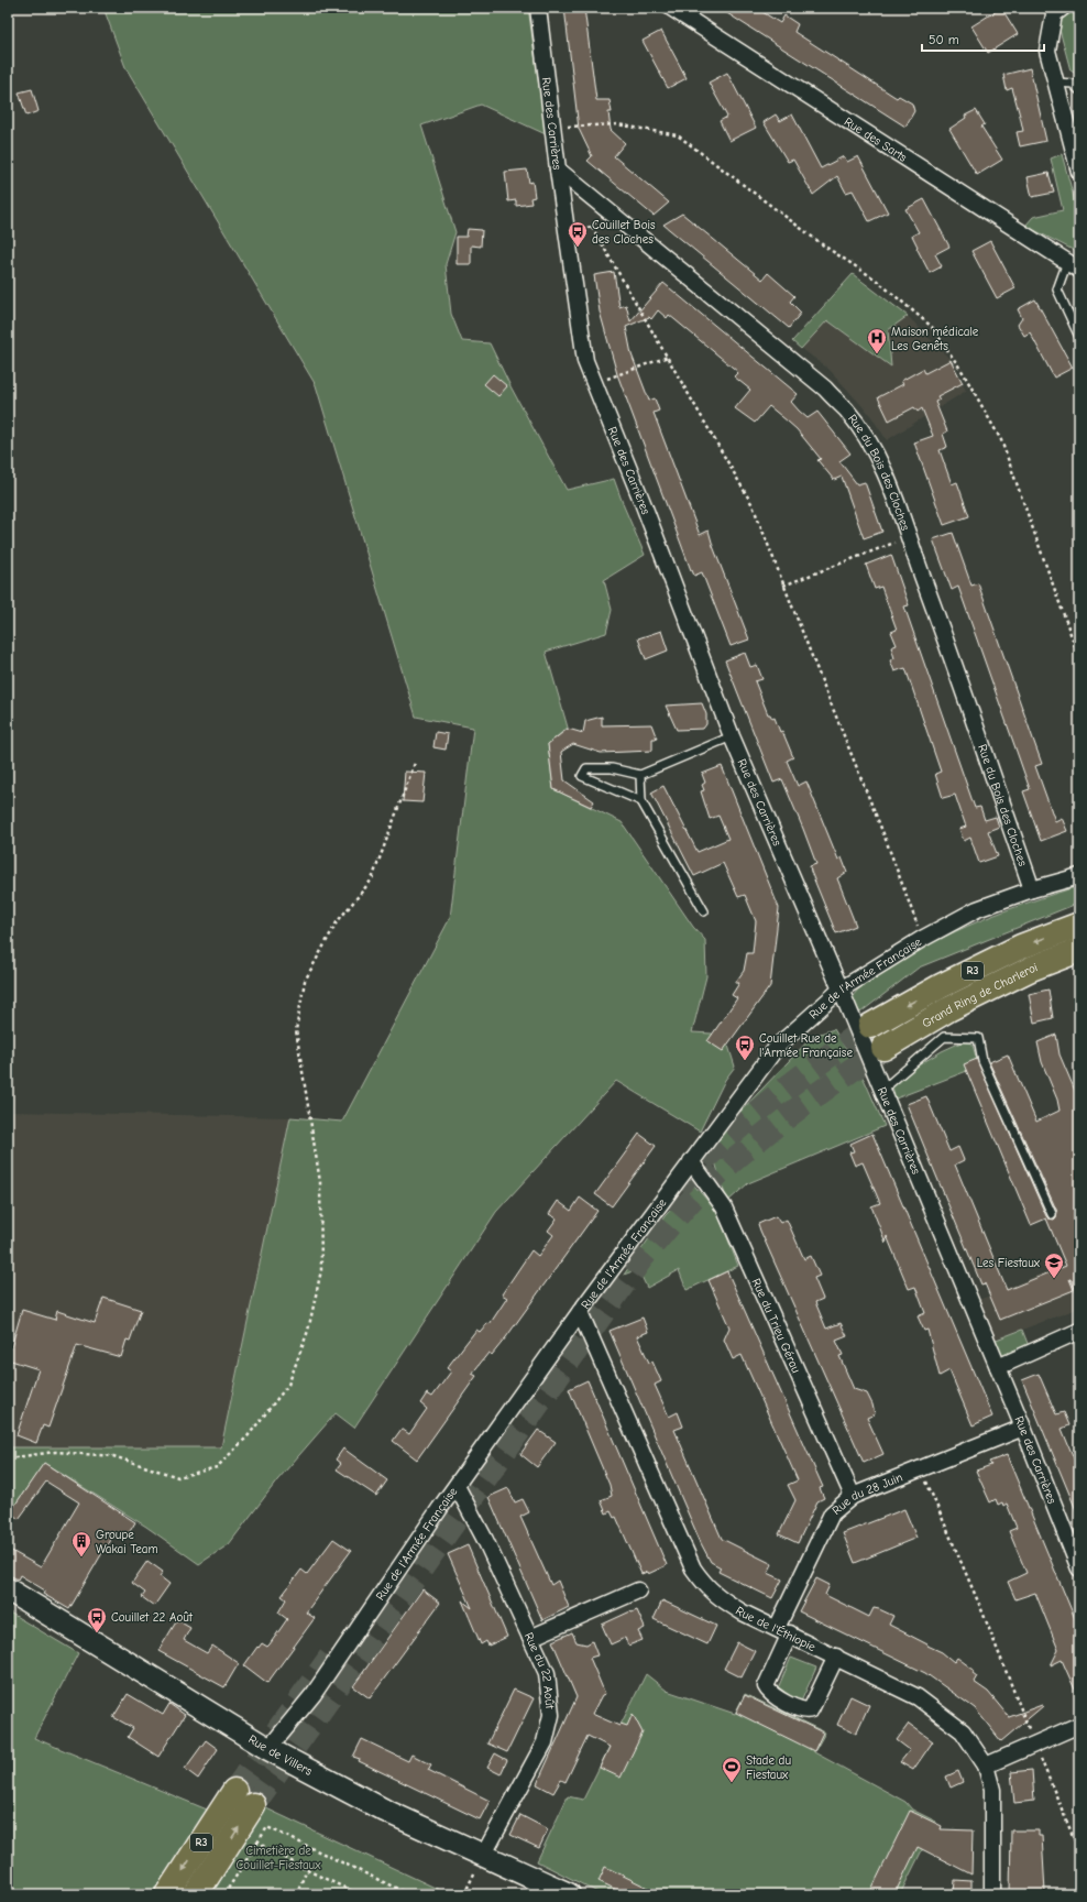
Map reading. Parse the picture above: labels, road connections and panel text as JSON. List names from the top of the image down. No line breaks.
{"streets":{"highway":["R3","Grand Ring de Charleroi"],"street":["Rue des Carrières","Rue des Sarts","Rue du Bois des Cloches","Rue de l'Armée Française","Rue du Trieu Gérau","Rue du 28 Juin","Rue de l'Éthiopie","Rue du 22 Août","Rue de Villers"]},"crossings":[["Rue des Carrières","Rue du Bois des Cloches"],["Rue des Carrières","Rue de l'Armée Française"],["Rue des Carrières","Rue du 28 Juin"],["Rue du Bois des Cloches","Rue de l'Armée Française"],["Rue de l'Armée Française","Rue du Trieu Gérau"],["Rue de l'Armée Française","Rue de l'Éthiopie"],["Rue de l'Armée Française","Rue du 22 Août"],["Rue de l'Armée Française","Rue de Villers"],["Rue du Trieu Gérau","Rue du 28 Juin"],["Rue du 28 Juin","Rue de l'Éthiopie"],["Rue du 22 Août","Rue de Villers"]],"parks":["Cimetière de Couillet-Fiestaux"],"places":{"bus stop":["Couillet Bois des Cloches","Couillet Rue de l'Armée Française","Couillet 22 Août"],"hospital":["Maison médicale Les Genêts"],"school or university":["Les Fiestaux"],"building":["Groupe Wakai Team"],"sports":["Stade du Fiestaux"]},"scale_bar":"50 m"}
